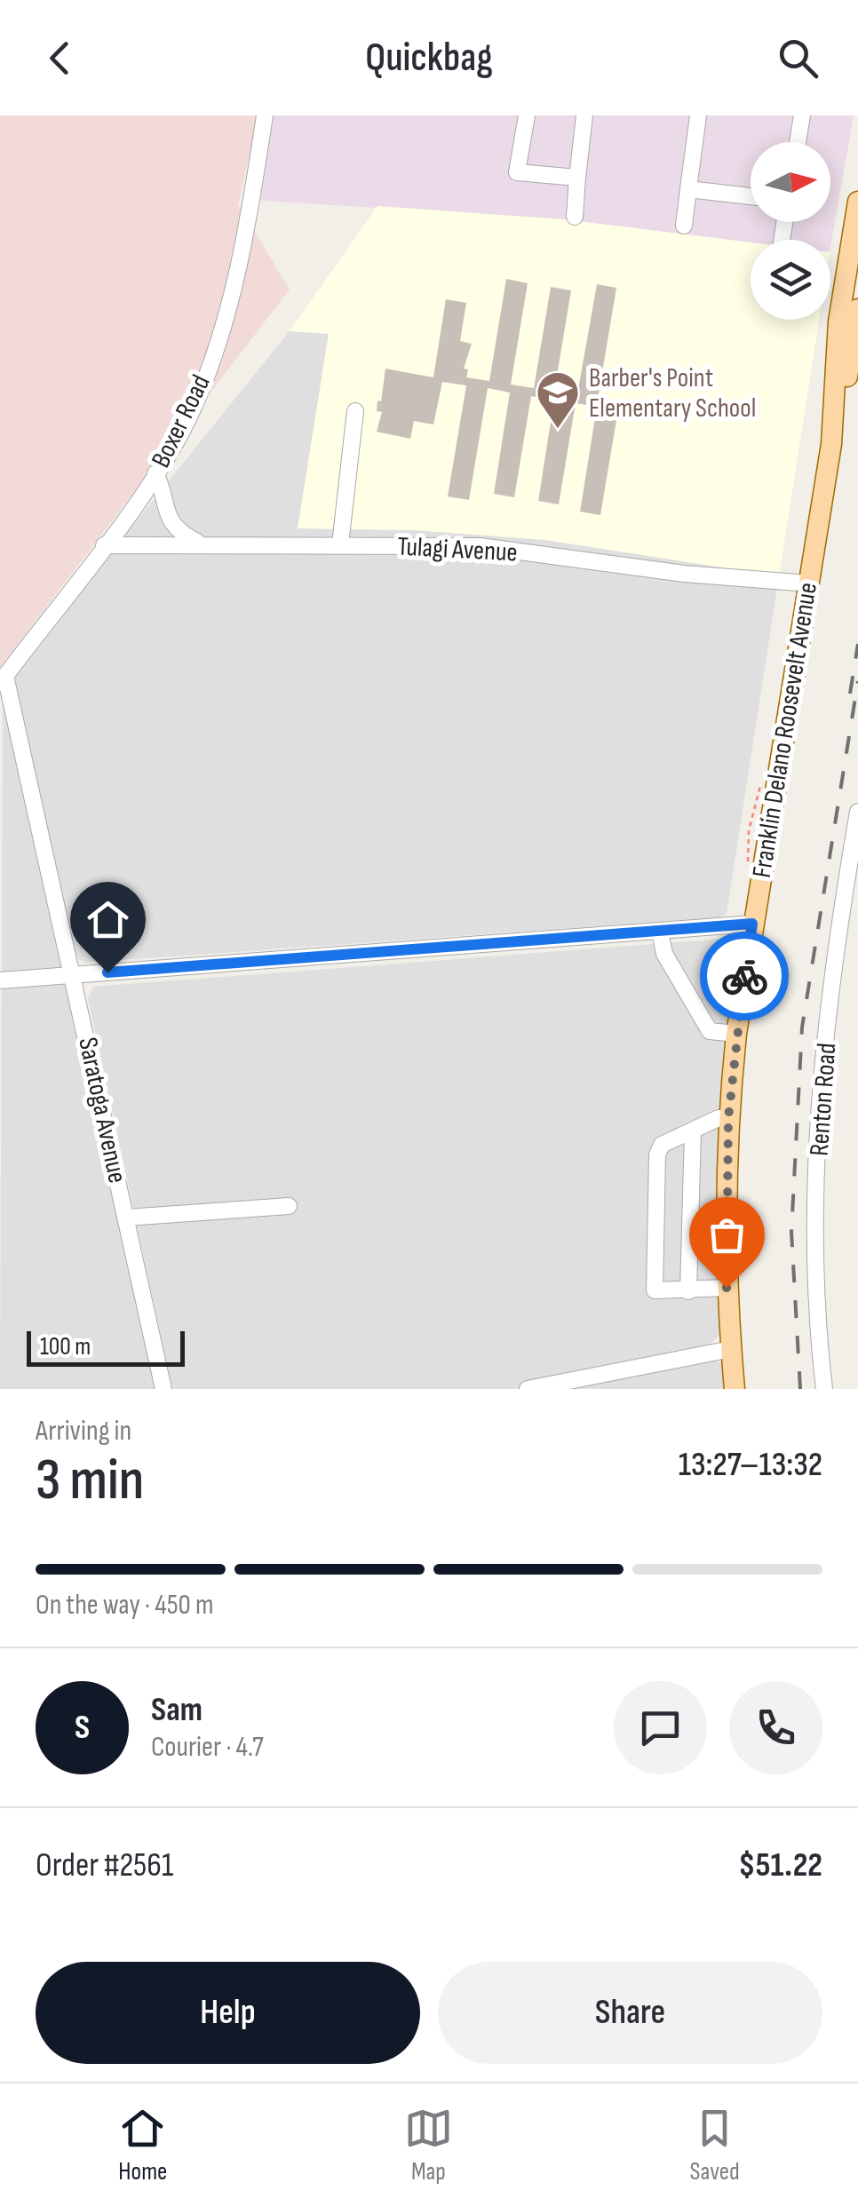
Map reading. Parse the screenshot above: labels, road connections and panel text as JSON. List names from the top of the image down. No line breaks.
{"streets":{"main road":["Franklin Delano Roosevelt Avenue"],"street":["Boxer Road","Tulagi Avenue","Renton Road","Saratoga Avenue"]},"crossings":[["Boxer Road","Tulagi Avenue"],["Boxer Road","Saratoga Avenue"],["Tulagi Avenue","Franklin Delano Roosevelt Avenue"]],"places":{"school or university":["Barber's Point Elementary School"]},"scale_bar":"100 m","north":"right","page":{"header":"Quickbag","scale":"100 m","heading":["3 min","Arriving in","13:27–13:32"],"panel":["Sam","Courier · 4.7","Order #2561","$51.22"],"bar":"On the way · 450 m","round":"S","buttons":["Help","Share"],"tabs":["Home","Map","Saved"]}}
